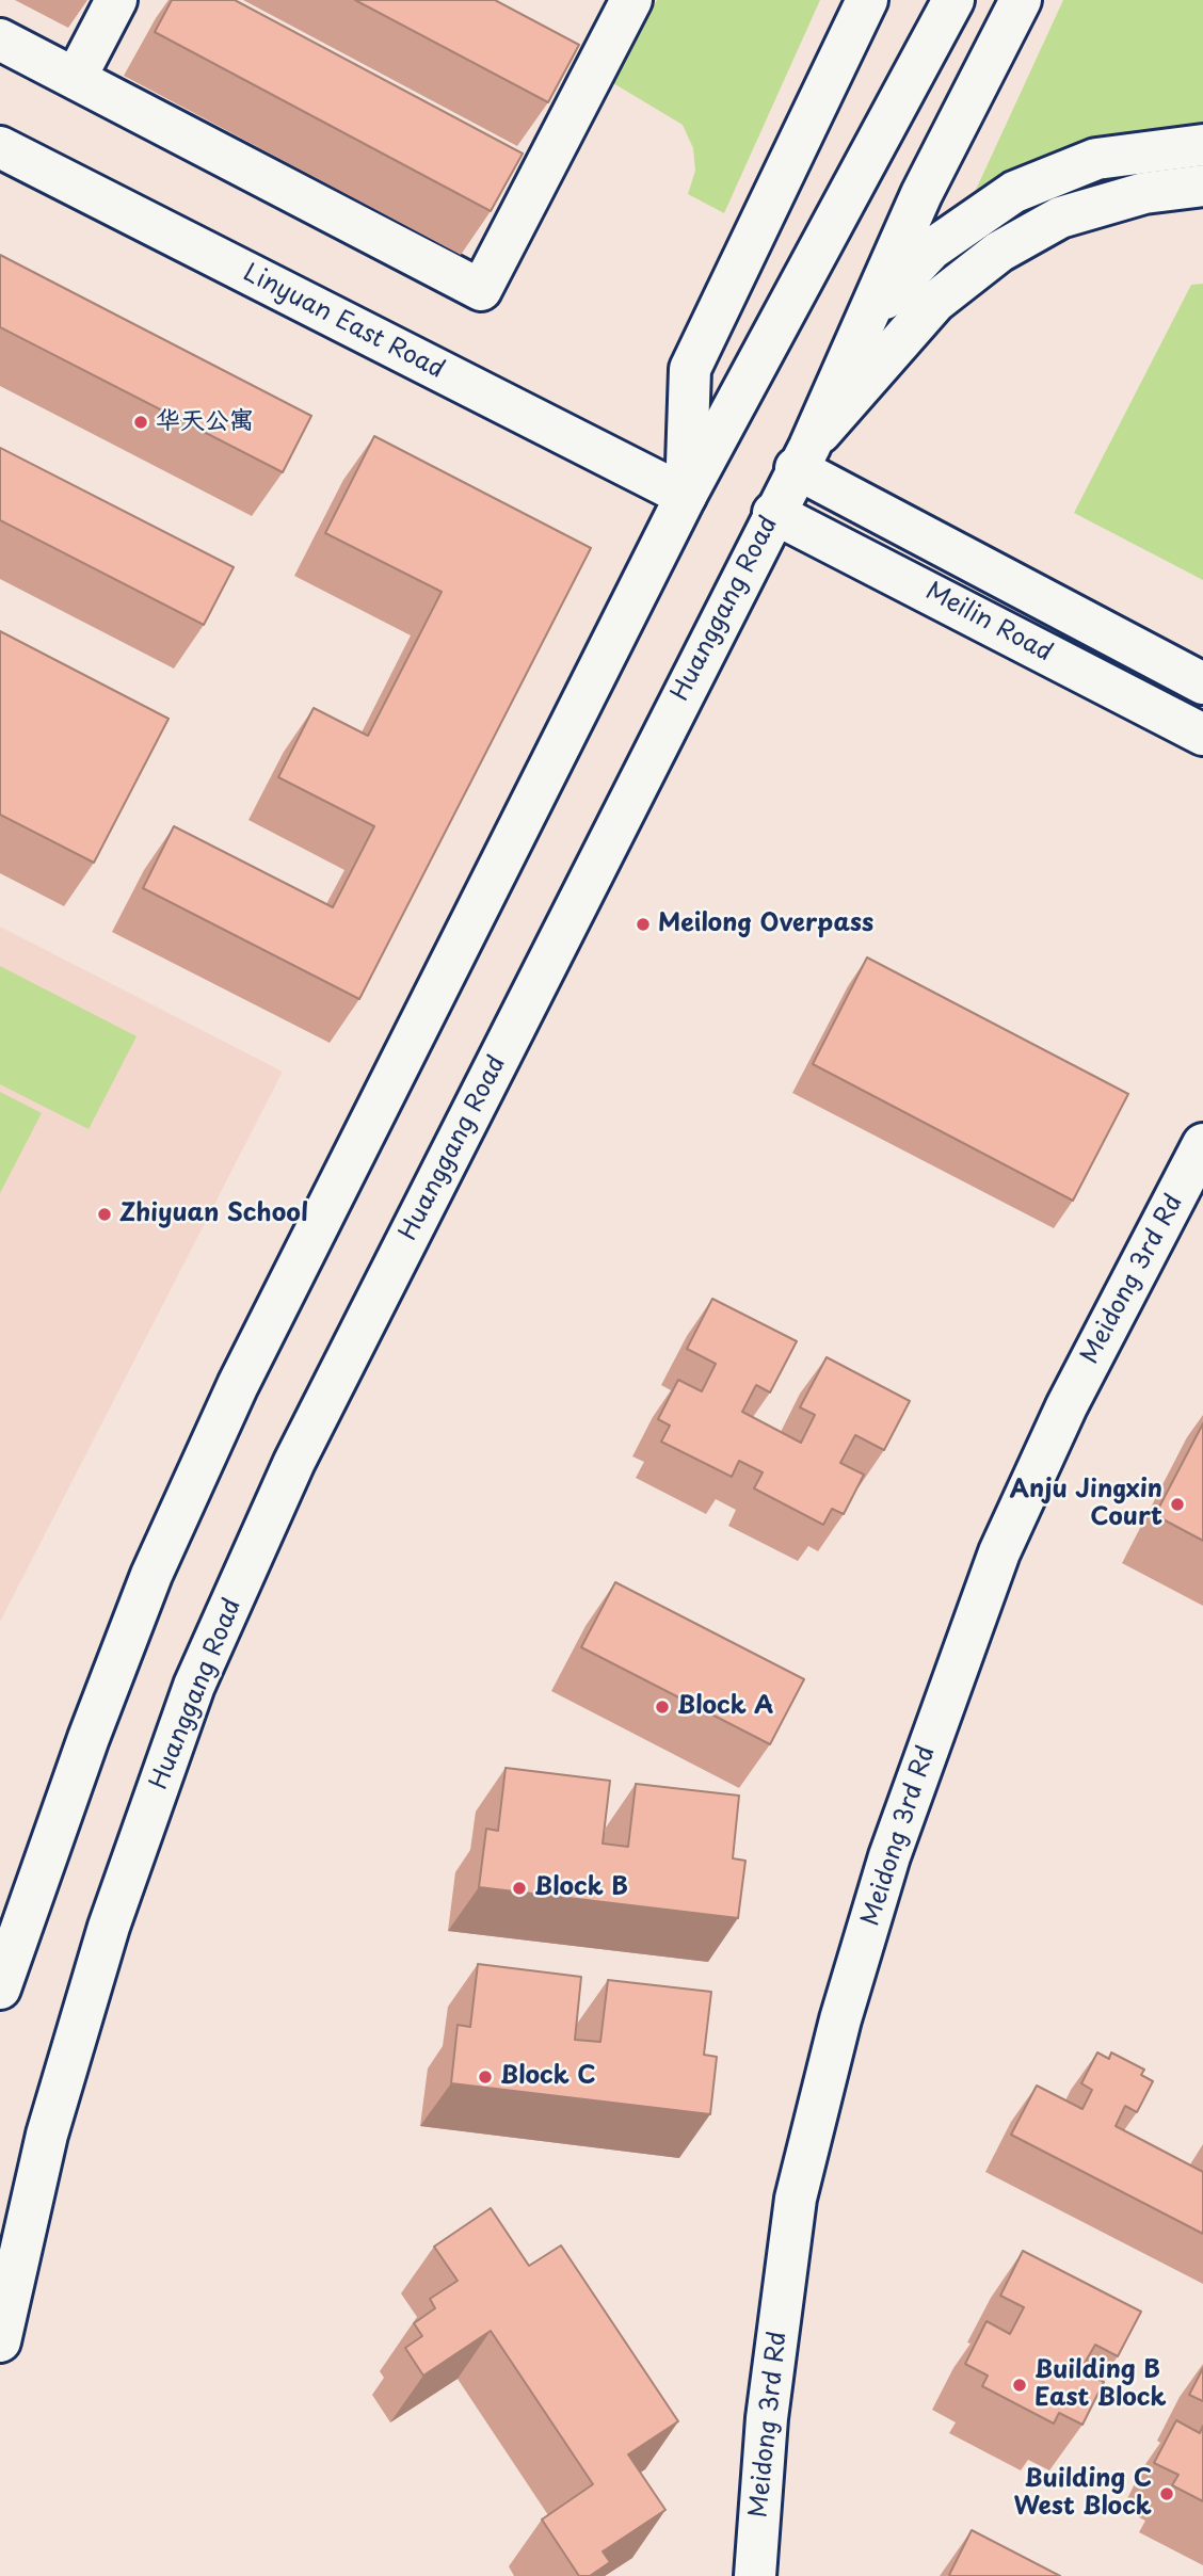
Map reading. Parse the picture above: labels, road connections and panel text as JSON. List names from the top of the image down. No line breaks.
{"streets":{"main road":["Linyuan East Road","Huanggang Road","Meilin Road","Meidong 3rd Rd"]},"crossings":[["Huanggang Road","Meilin Road"]],"places":["华天公寓","Meilong Overpass","Zhiyuan School","Anju Jingxin Court","Block A","Block B","Block C","Building B East Block","Building C West Block"]}
